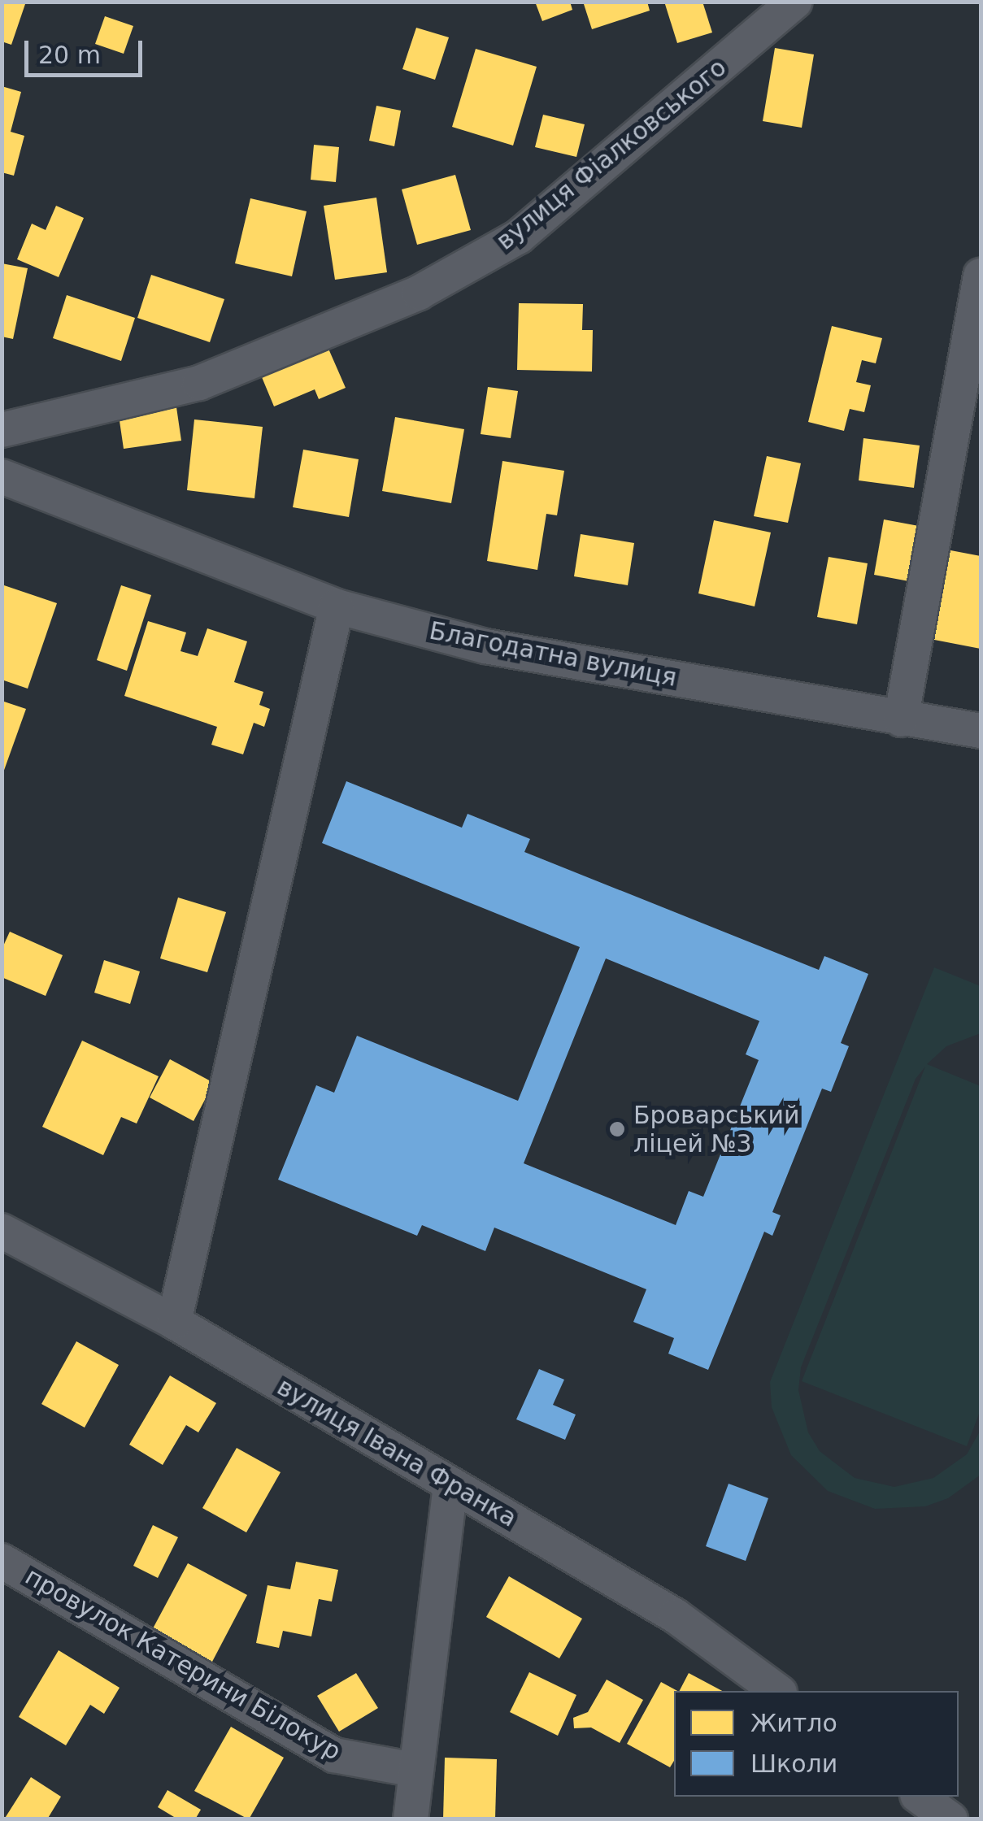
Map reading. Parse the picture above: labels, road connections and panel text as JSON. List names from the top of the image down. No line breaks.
{"streets":{"street":["вулиця Фіалковського","Благодатна вулиця","вулиця Івана Франка","провулок Катерини Білокур"]},"places":["Броварський ліцей №3"],"legend":["Житло","Школи"],"scale_bar":"20 m"}
